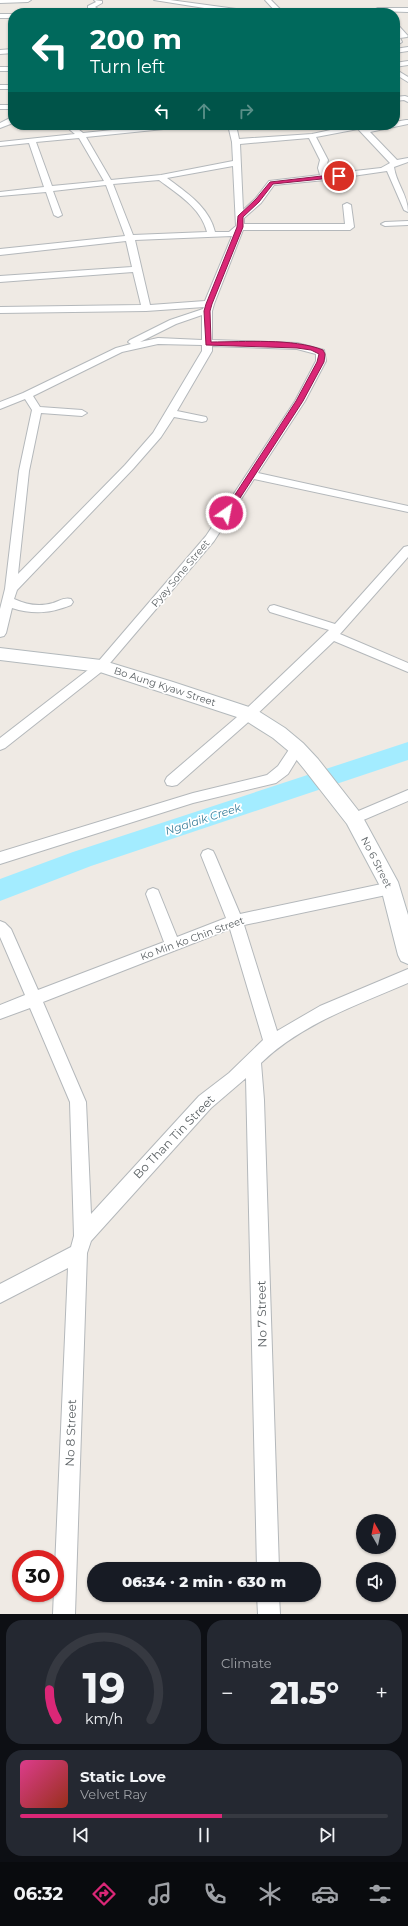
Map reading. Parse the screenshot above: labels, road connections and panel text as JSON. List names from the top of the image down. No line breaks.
{"streets":{"street":["Pyay Sone Street","Bo Aung Kyaw Street","No 6 Street","Ko Min Ko Chin Street","Bo Than Tin Street","No 7 Street","No 8 Street"]},"crossings":[["Pyay Sone Street","Bo Aung Kyaw Street"],["Bo Aung Kyaw Street","No 6 Street"],["No 6 Street","Ko Min Ko Chin Street"],["Ko Min Ko Chin Street","No 8 Street"],["Bo Than Tin Street","No 7 Street"],["Bo Than Tin Street","No 8 Street"]],"water":["Ngalaik Creek"],"north":"top","page":{"turn":["200 m","Turn left"],"limit":"30","trip":"06:34 · 2 min · 630 m","tile":"Climate","heat":["−","21.5°","+"],"song":["Static Love","Velvet Ray"],"tabs":"06:32","gauge":["19","km/h"]}}
